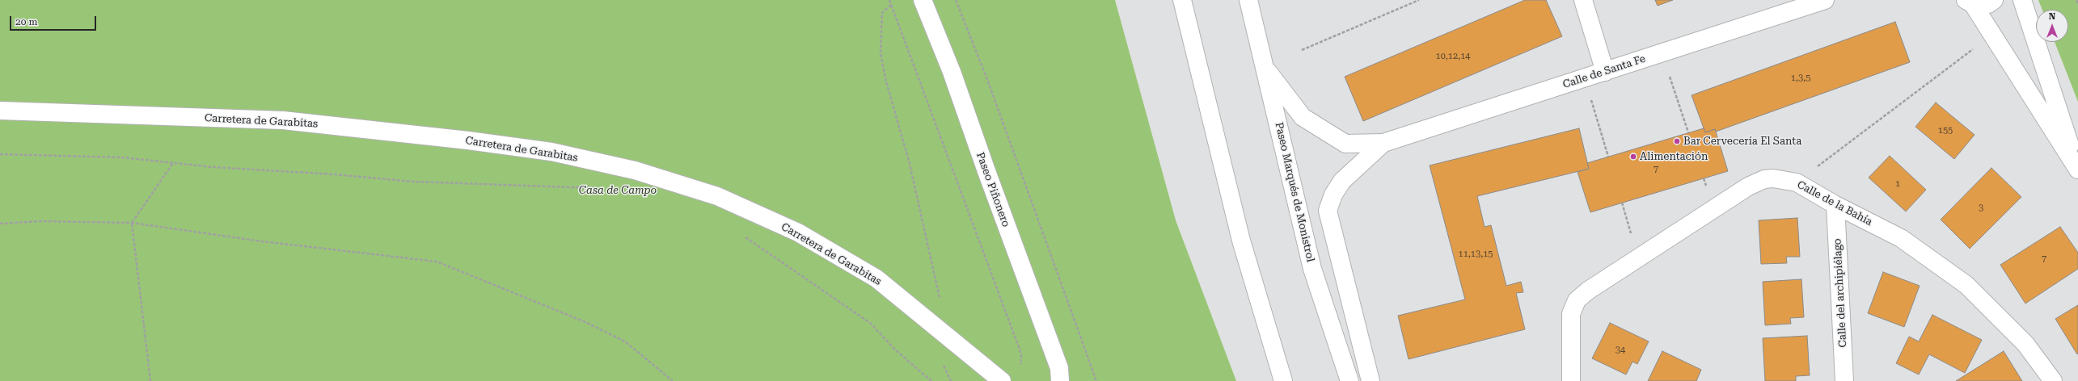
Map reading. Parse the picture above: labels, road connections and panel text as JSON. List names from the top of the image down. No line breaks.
{"streets":{"main road":["Calle de Santa Fe","Carretera de Garabitas","Paseo Piñonero","Paseo Marqués de Monistrol","Calle de la Bahía","Calle del archipiélago"]},"crossings":[["Calle de la Bahía","Calle del archipiélago"]],"parks":["Casa de Campo"],"places":["Bar Cervecería El Santa","Alimentación"],"house_numbers":["10,12,14","1,3,5","155","7","1","3","11,13,15","7","34"],"scale_bar":"20 m","north":"top"}
